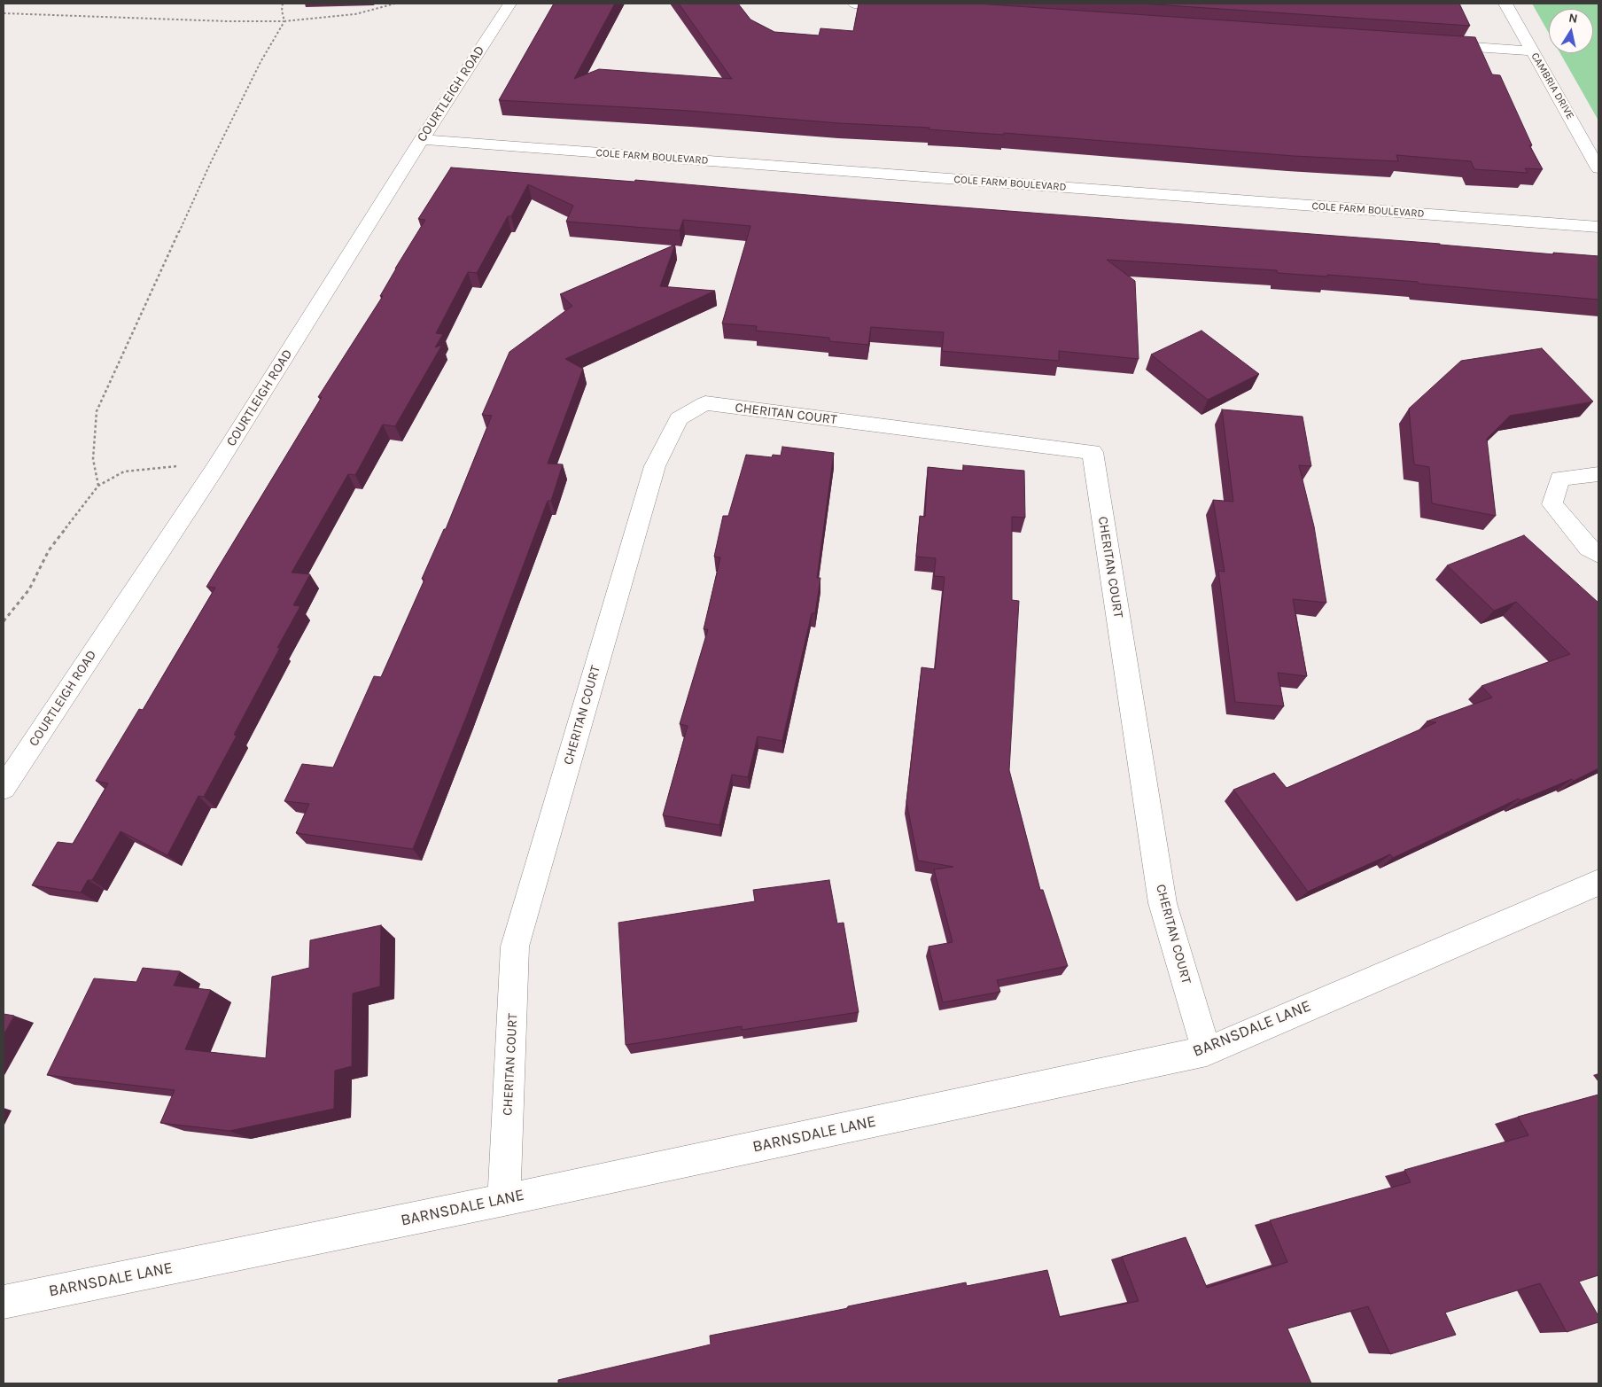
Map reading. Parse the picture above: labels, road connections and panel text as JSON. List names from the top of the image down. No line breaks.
{"streets":{"street":["CAMBRIA DRIVE","COURTLEIGH ROAD","COLE FARM BOULEVARD","CHERITAN COURT","BARNSDALE LANE"]},"crossings":[["COURTLEIGH ROAD","COLE FARM BOULEVARD"],["CHERITAN COURT","BARNSDALE LANE"]],"north":"top"}
